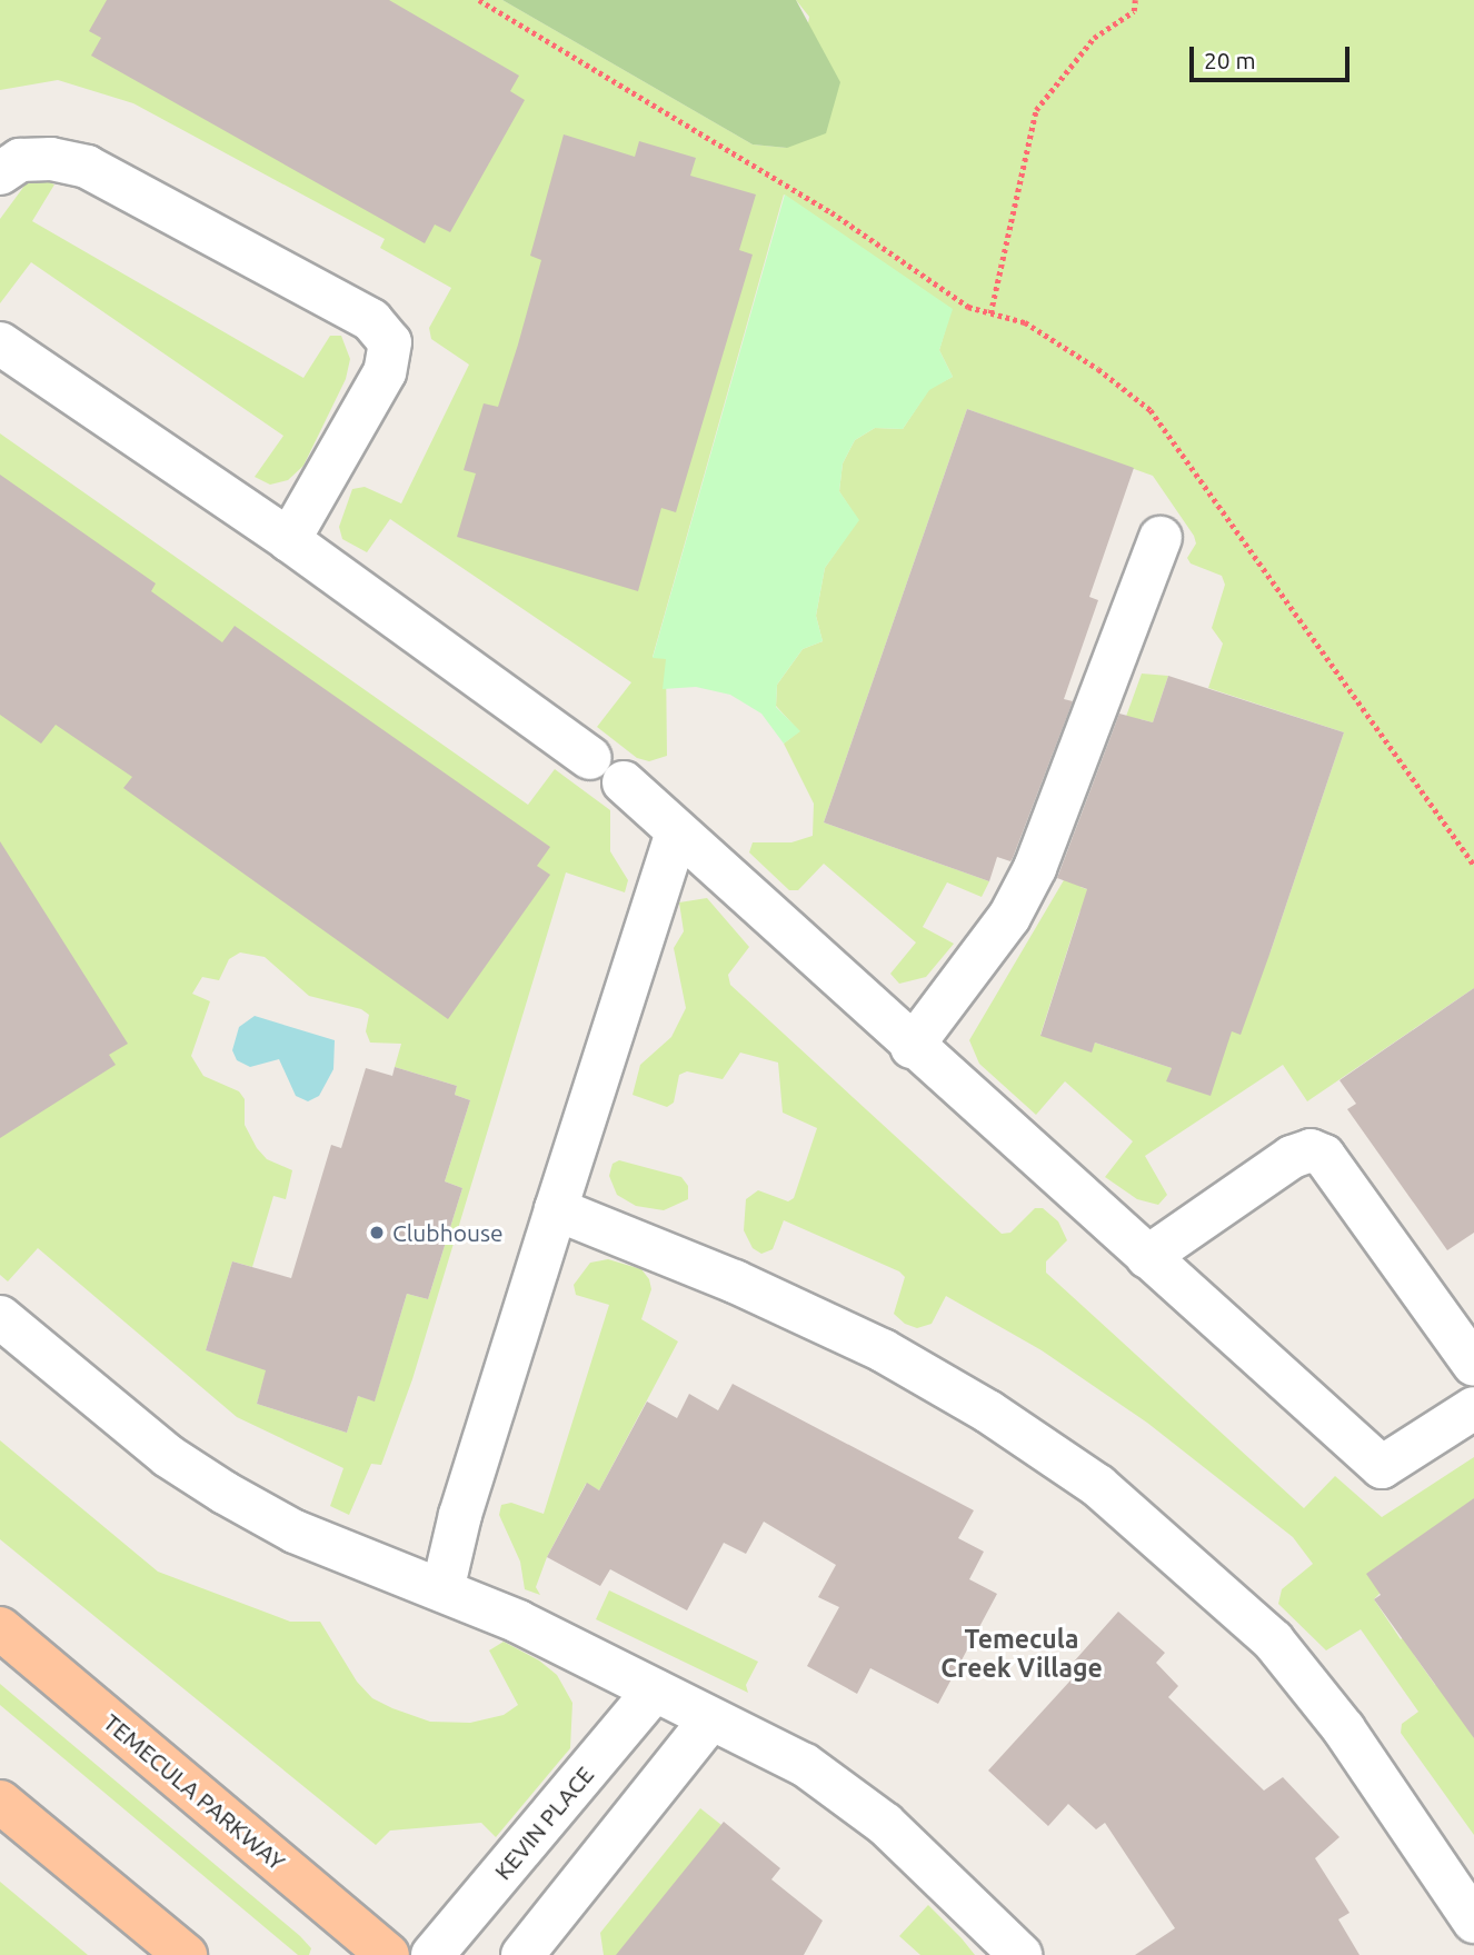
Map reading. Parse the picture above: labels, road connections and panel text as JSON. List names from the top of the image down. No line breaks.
{"streets":{"main road":["TEMECULA PARKWAY"],"lane":["KEVIN PLACE"]},"districts":["Temecula Creek Village"],"places":["Clubhouse"],"scale_bar":"20 m"}
